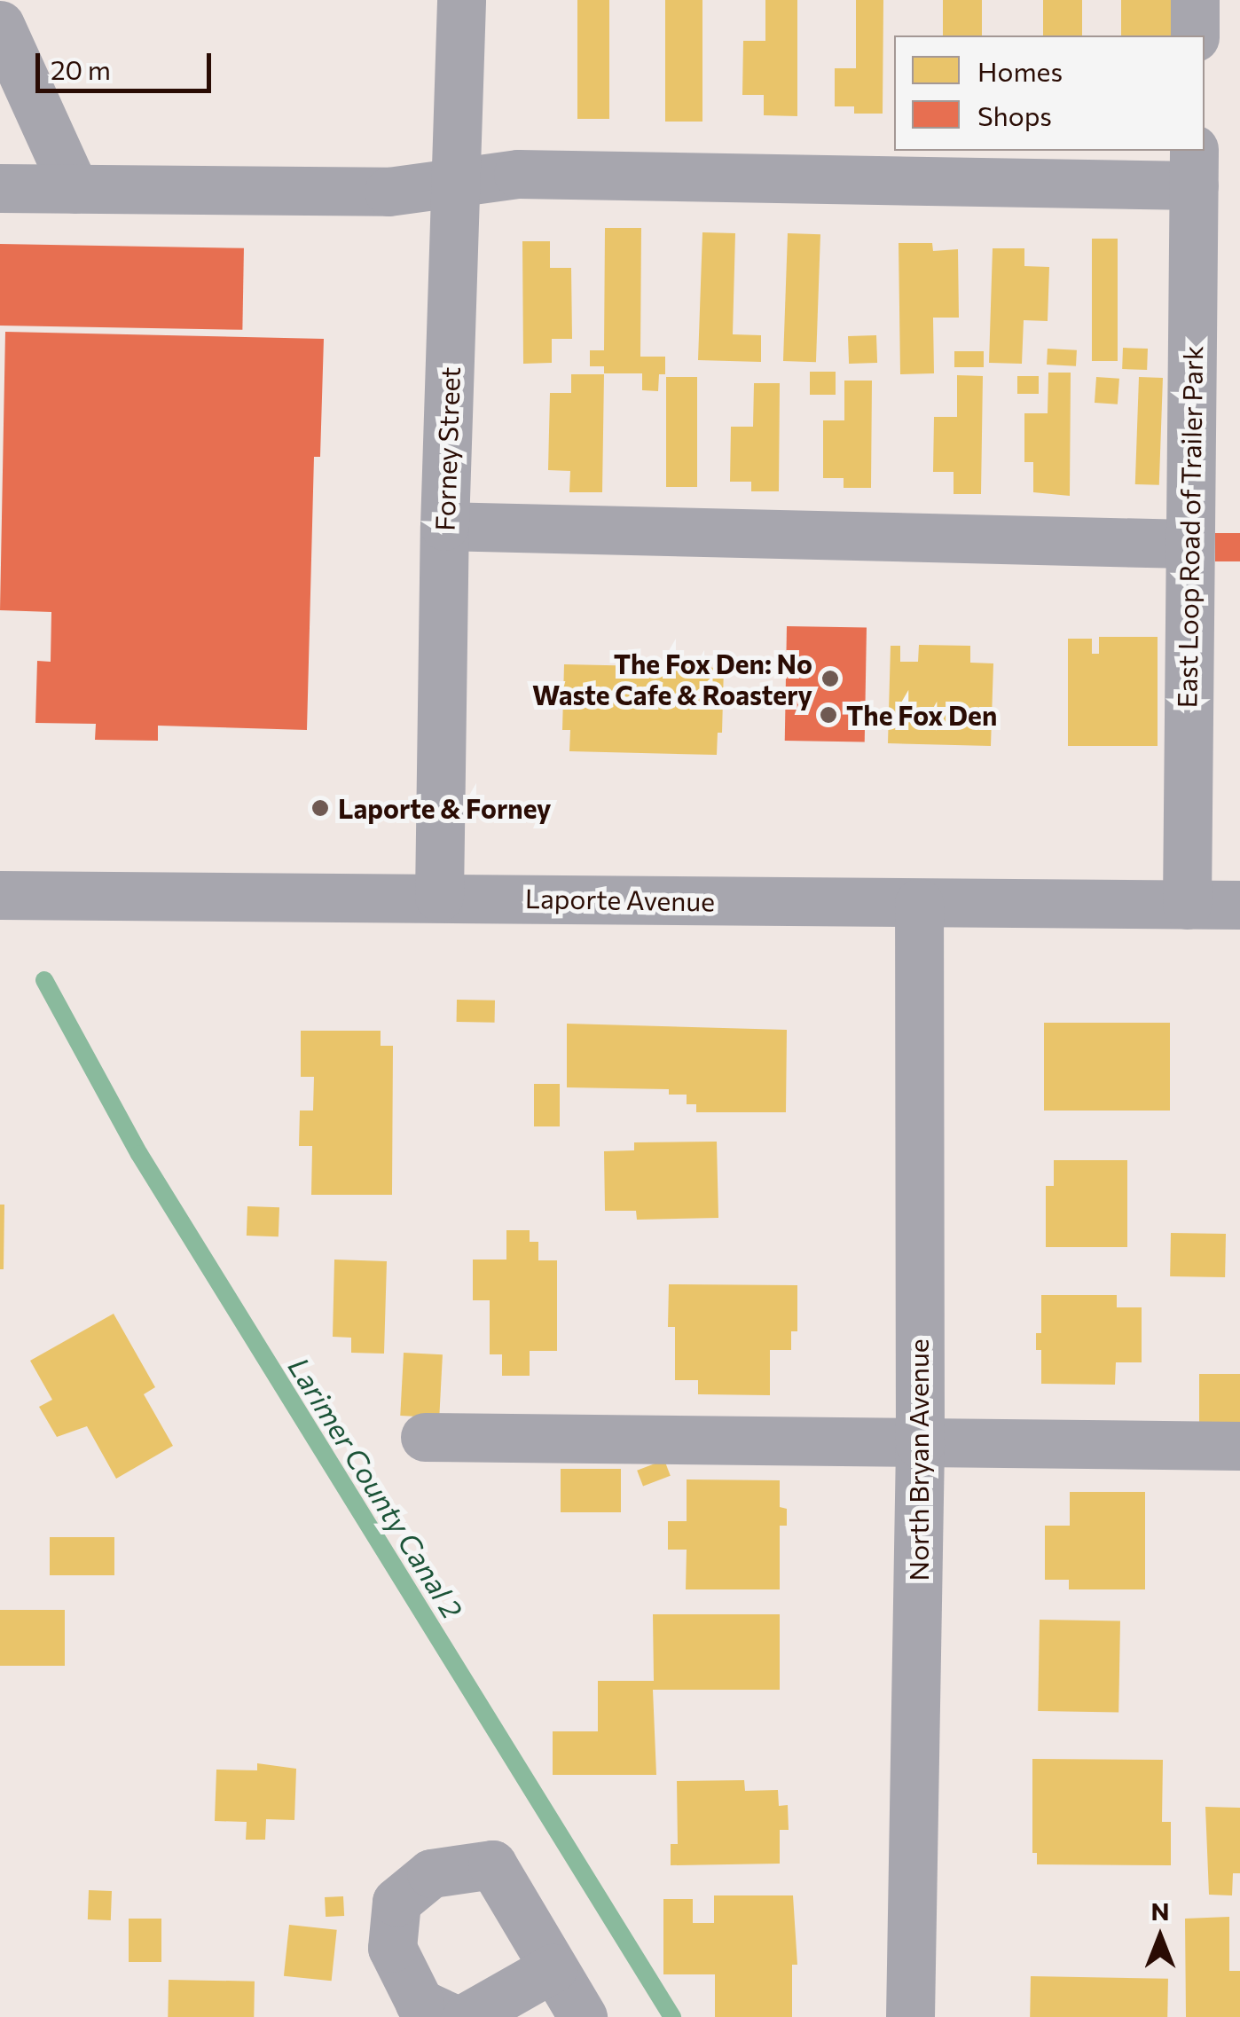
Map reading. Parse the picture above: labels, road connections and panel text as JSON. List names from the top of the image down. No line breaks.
{"streets":{"street":["Forney Street","East Loop Road of Trailer Park","Laporte Avenue","North Bryan Avenue"]},"crossings":[["Forney Street","Laporte Avenue"],["East Loop Road of Trailer Park","Laporte Avenue"],["Laporte Avenue","North Bryan Avenue"]],"water":["Larimer County Canal 2"],"places":["The Fox Den: No Waste Cafe & Roastery","The Fox Den","Laporte & Forney"],"legend":["Homes","Shops"],"scale_bar":"20 m","north":"top"}
